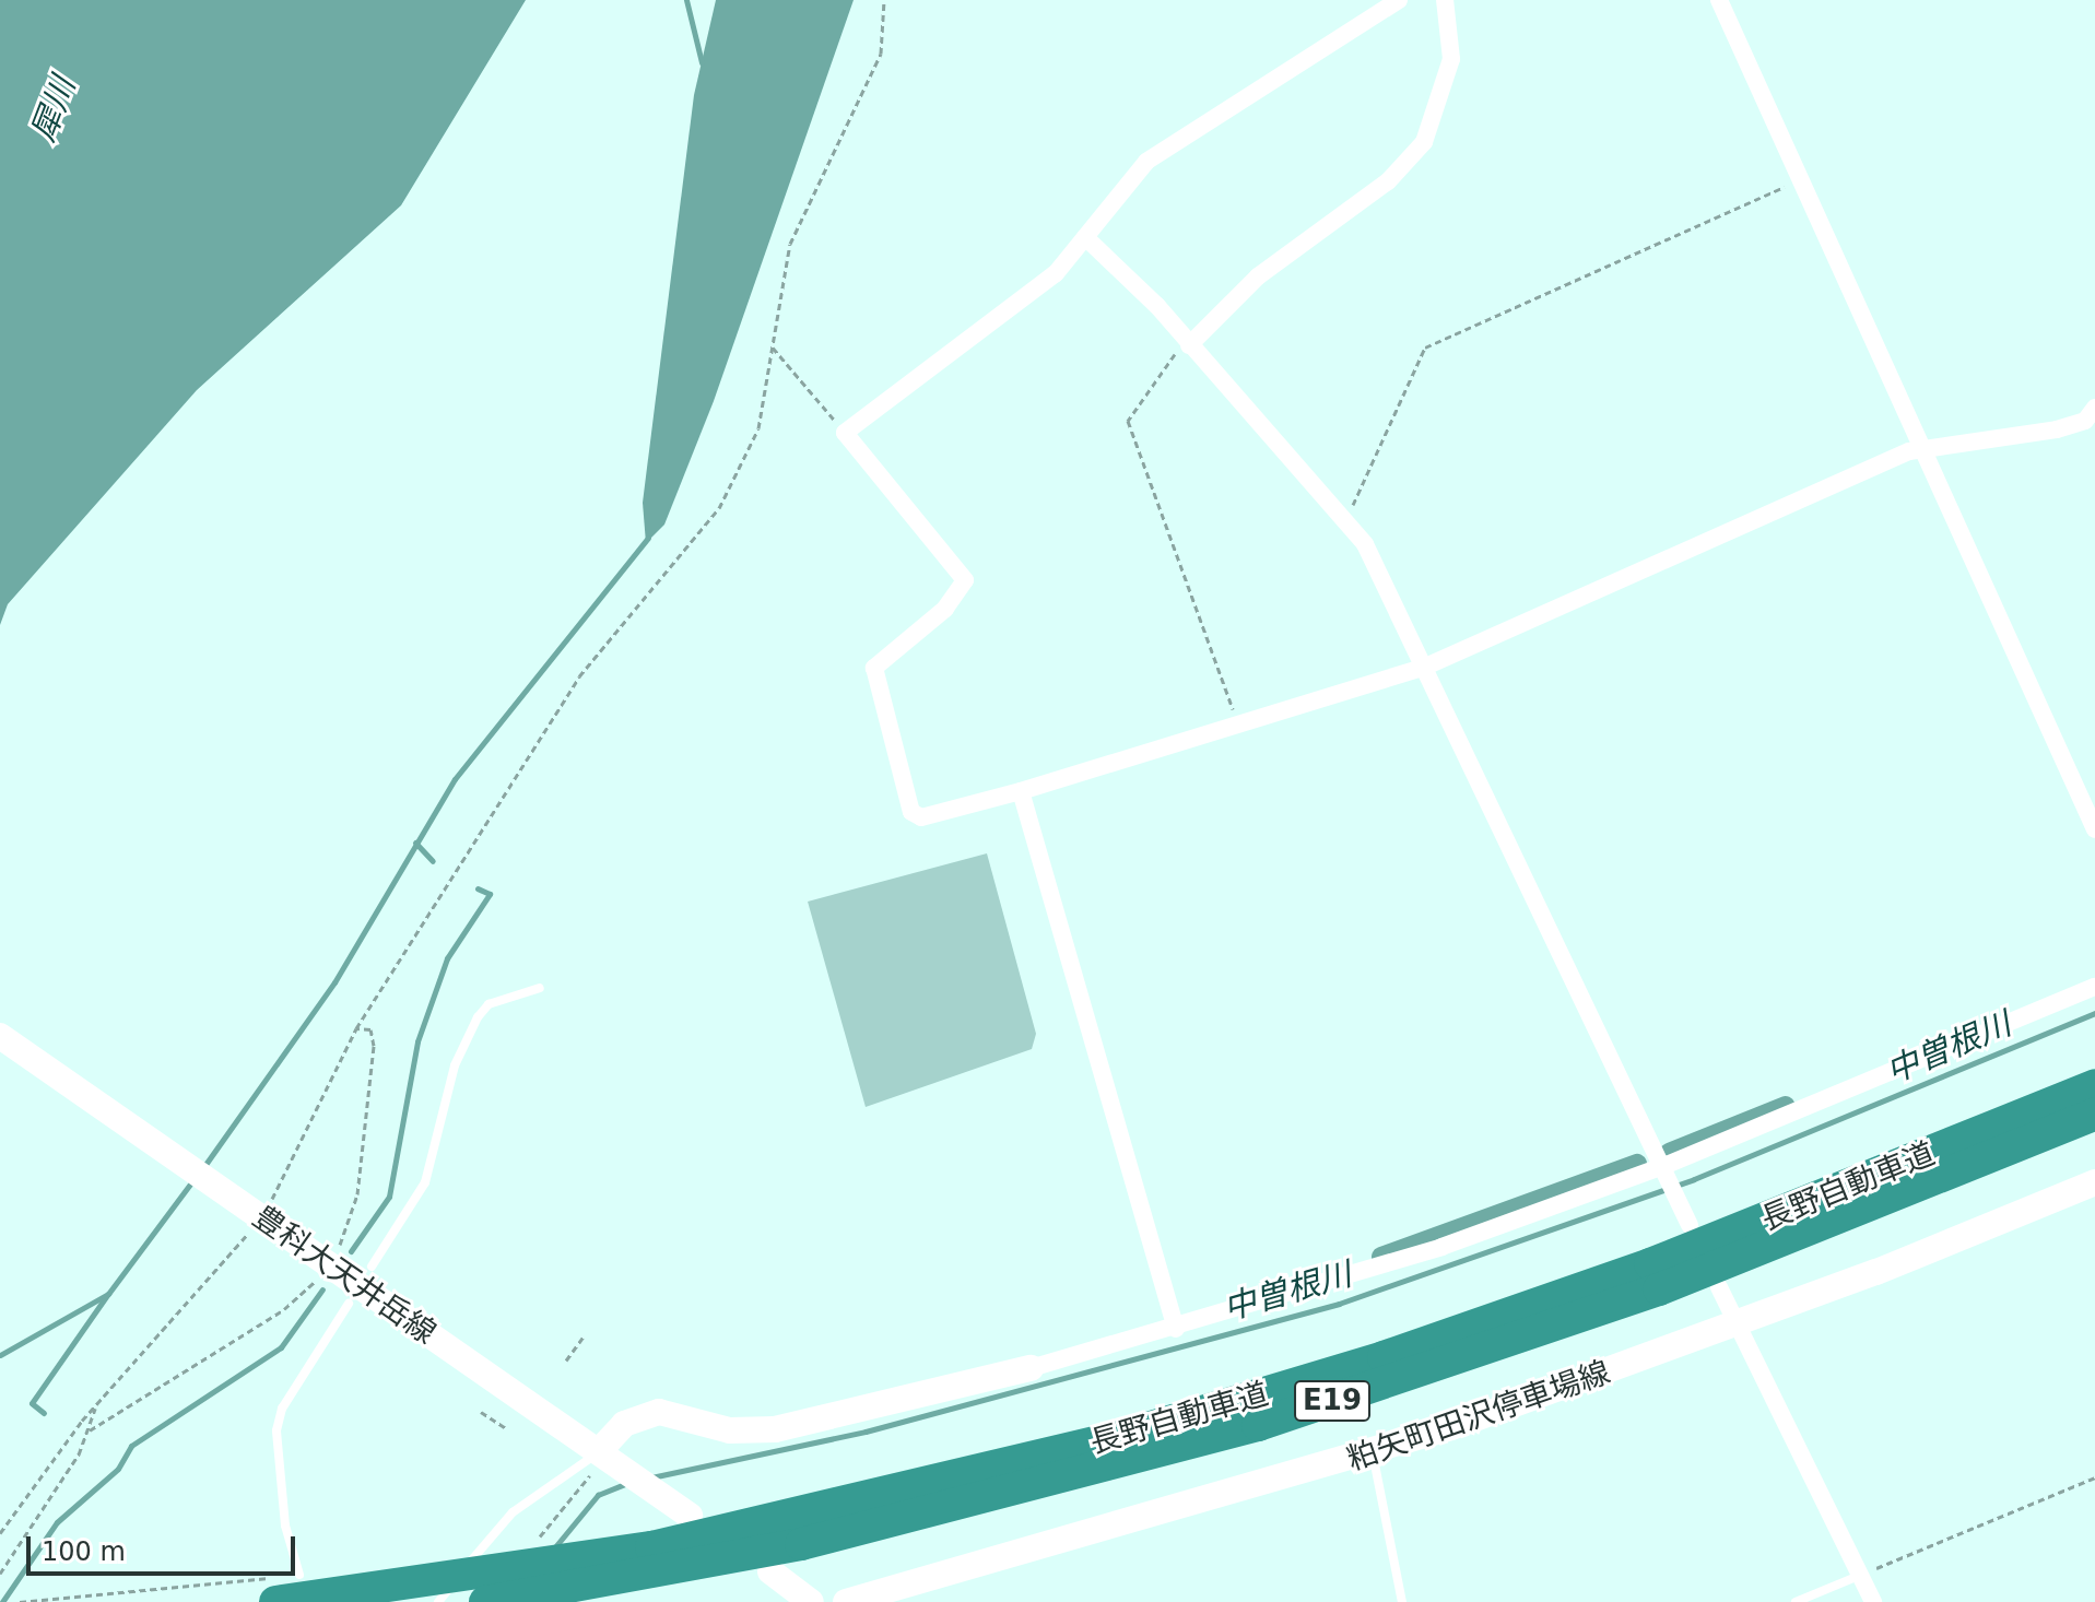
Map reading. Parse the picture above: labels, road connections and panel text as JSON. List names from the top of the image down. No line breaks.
{"streets":{"highway":["長野自動車道","E19"],"main road":["豊科大天井岳線","粕矢町田沢停車場線"]},"water":["犀川","中曽根川"],"scale_bar":"100 m"}
